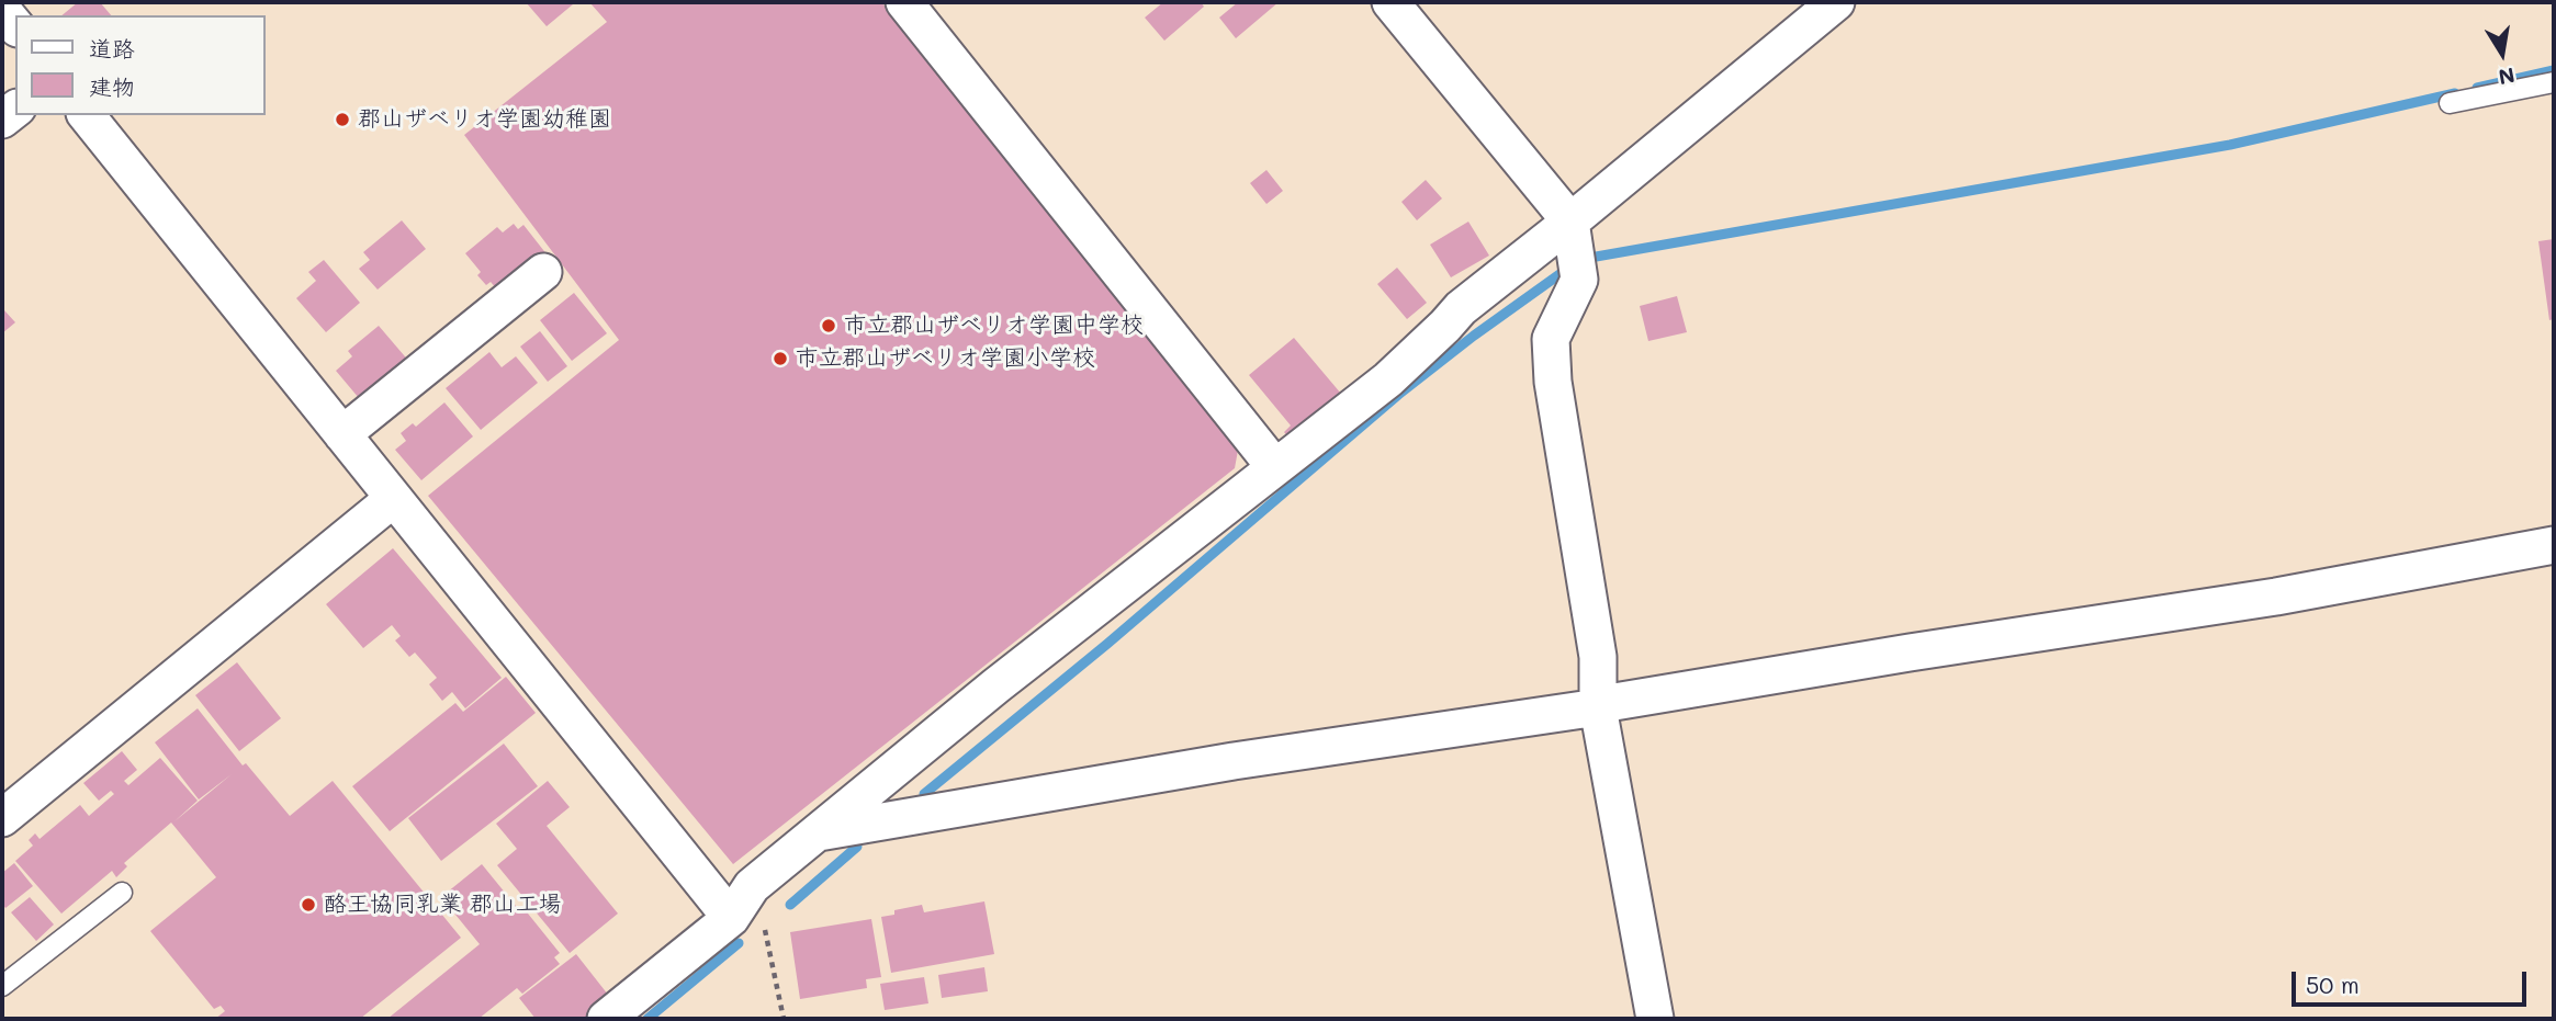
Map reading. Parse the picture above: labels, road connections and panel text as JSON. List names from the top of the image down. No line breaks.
{"places":["郡山ザベリオ学園幼稚園","市立郡山ザベリオ学園中学校","市立郡山ザベリオ学園小学校","酪王協同乳業 郡山工場"],"legend":["道路","建物"],"scale_bar":"50 m","north":"bottom"}
